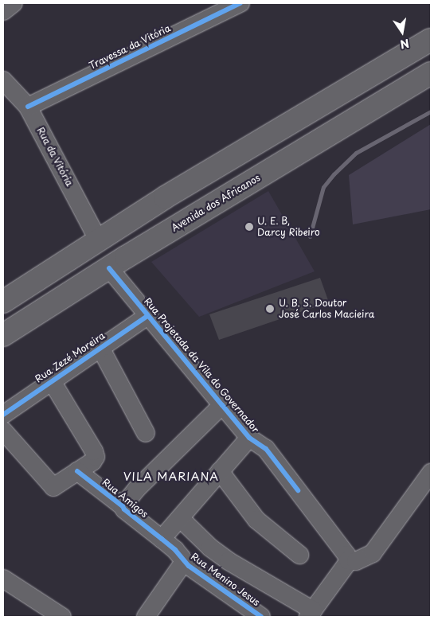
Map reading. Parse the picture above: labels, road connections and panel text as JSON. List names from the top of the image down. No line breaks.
{"streets":{"main road":["Avenida dos Africanos"],"street":["Travessa da Vitória","Rua da Vitória","Rua Zezé Moreira","Rua Projetada da Vila do Governador","Rua Amigos","Rua Menino Jesus"]},"crossings":[["Travessa da Vitória","Rua da Vitória"],["Avenida dos Africanos","Rua Projetada da Vila do Governador"],["Rua Zezé Moreira","Rua Projetada da Vila do Governador"],["Rua Amigos","Rua Menino Jesus"]],"districts":["VILA MARIANA"],"places":["U. E. B, Darcy Ribeiro","U. B. S. Doutor José Carlos Macieira"],"north":"bottom"}
